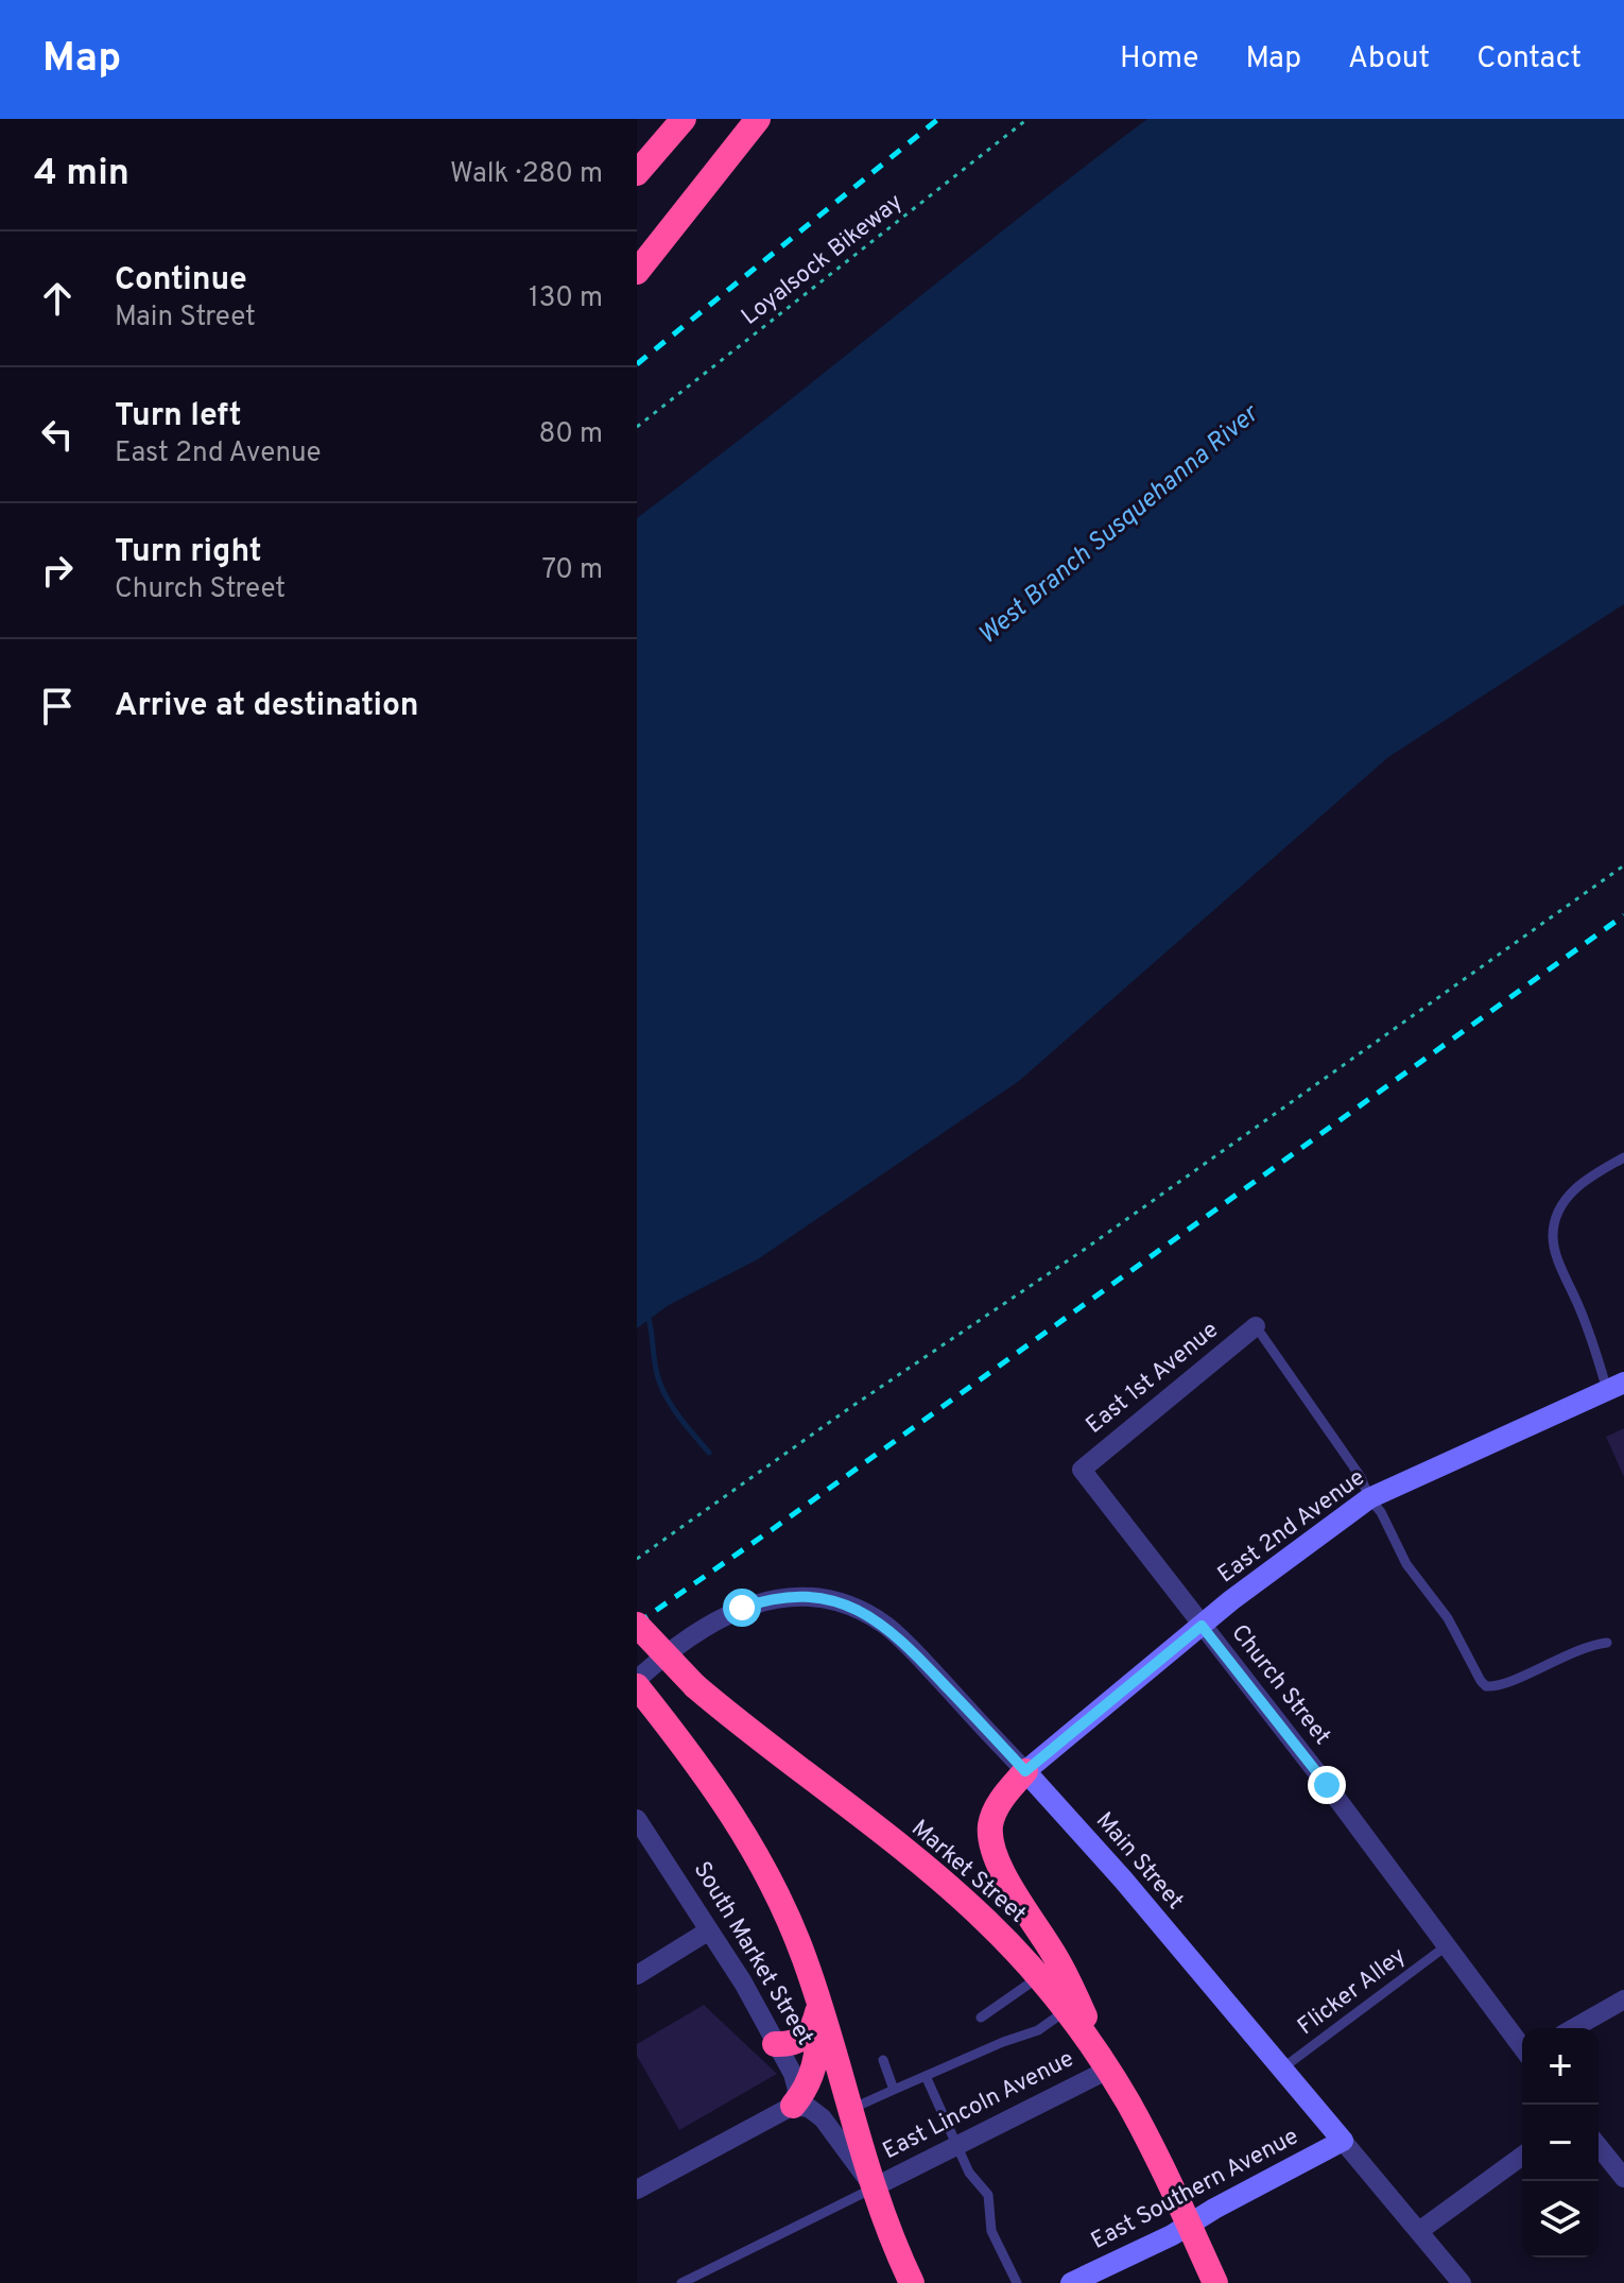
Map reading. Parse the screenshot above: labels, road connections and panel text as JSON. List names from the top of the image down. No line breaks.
{"streets":{"highway":["Market Street"],"street":["East 1st Avenue","East 2nd Avenue","Church Street","Main Street","South Market Street","East Lincoln Avenue","East Southern Avenue"],"lane":["Flicker Alley"],"path":["Loyalsock Bikeway"]},"crossings":[["East 1st Avenue","Church Street"],["East 2nd Avenue","Church Street"],["East 2nd Avenue","Main Street"],["Church Street","Flicker Alley"],["Main Street","Flicker Alley"],["Main Street","East Southern Avenue"],["Market Street","East Lincoln Avenue"],["Market Street","East Southern Avenue"]],"water":["West Branch Susquehanna River"],"page":{"header":"Map","nav":["Home","Map","About","Contact"],"heading":["4 min","Walk · 280 m"],"list":[["Continue","Main Street","130 m"],["Turn left","East 2nd Avenue","80 m"],["Turn right","Church Street","70 m"],"Arrive at destination"],"map_buttons":["+","−"]}}
